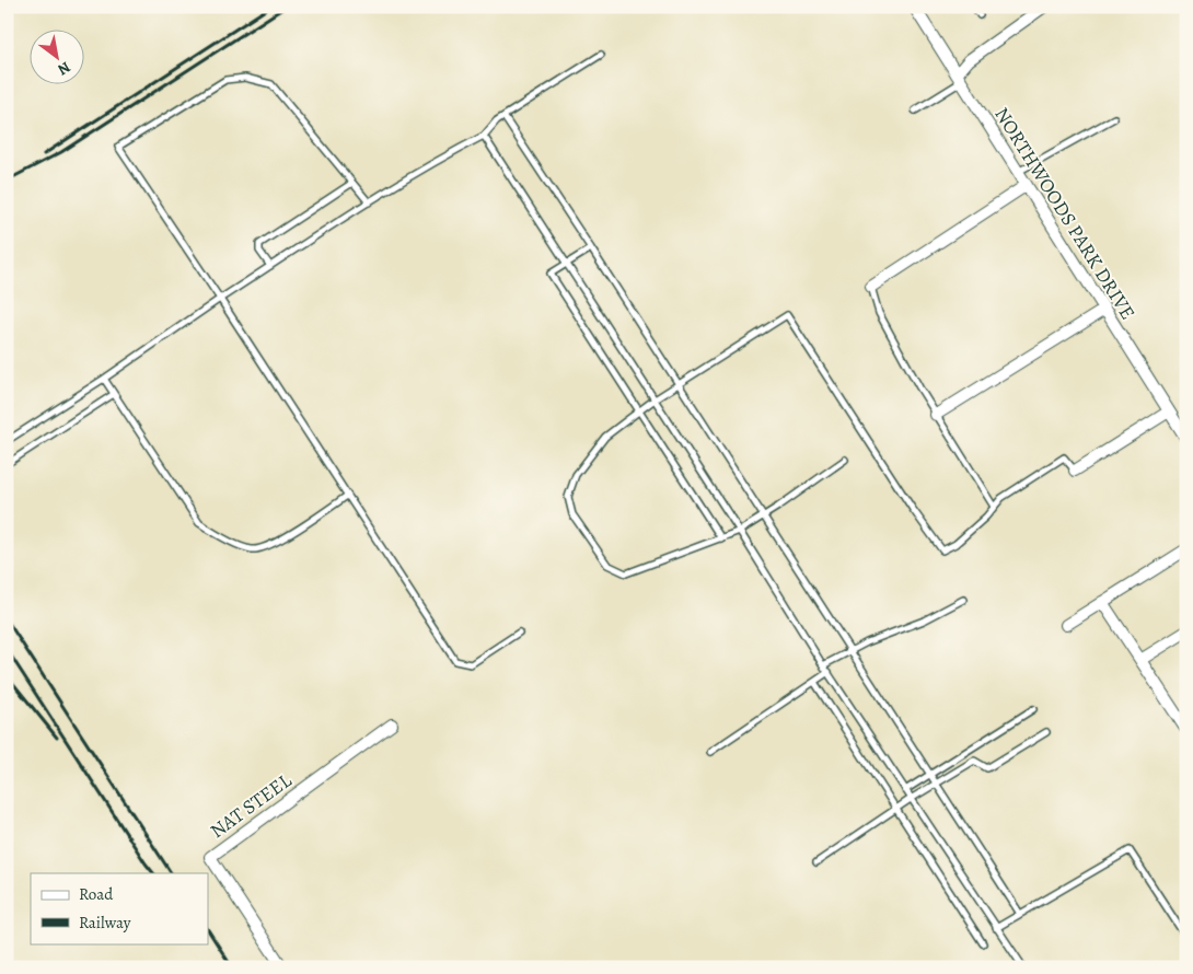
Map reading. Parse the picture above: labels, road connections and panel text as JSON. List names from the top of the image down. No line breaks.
{"streets":{"street":["NORTHWOODS PARK DRIVE","NAT STEEL"]},"legend":["Road","Railway"],"north":"bottom right"}
